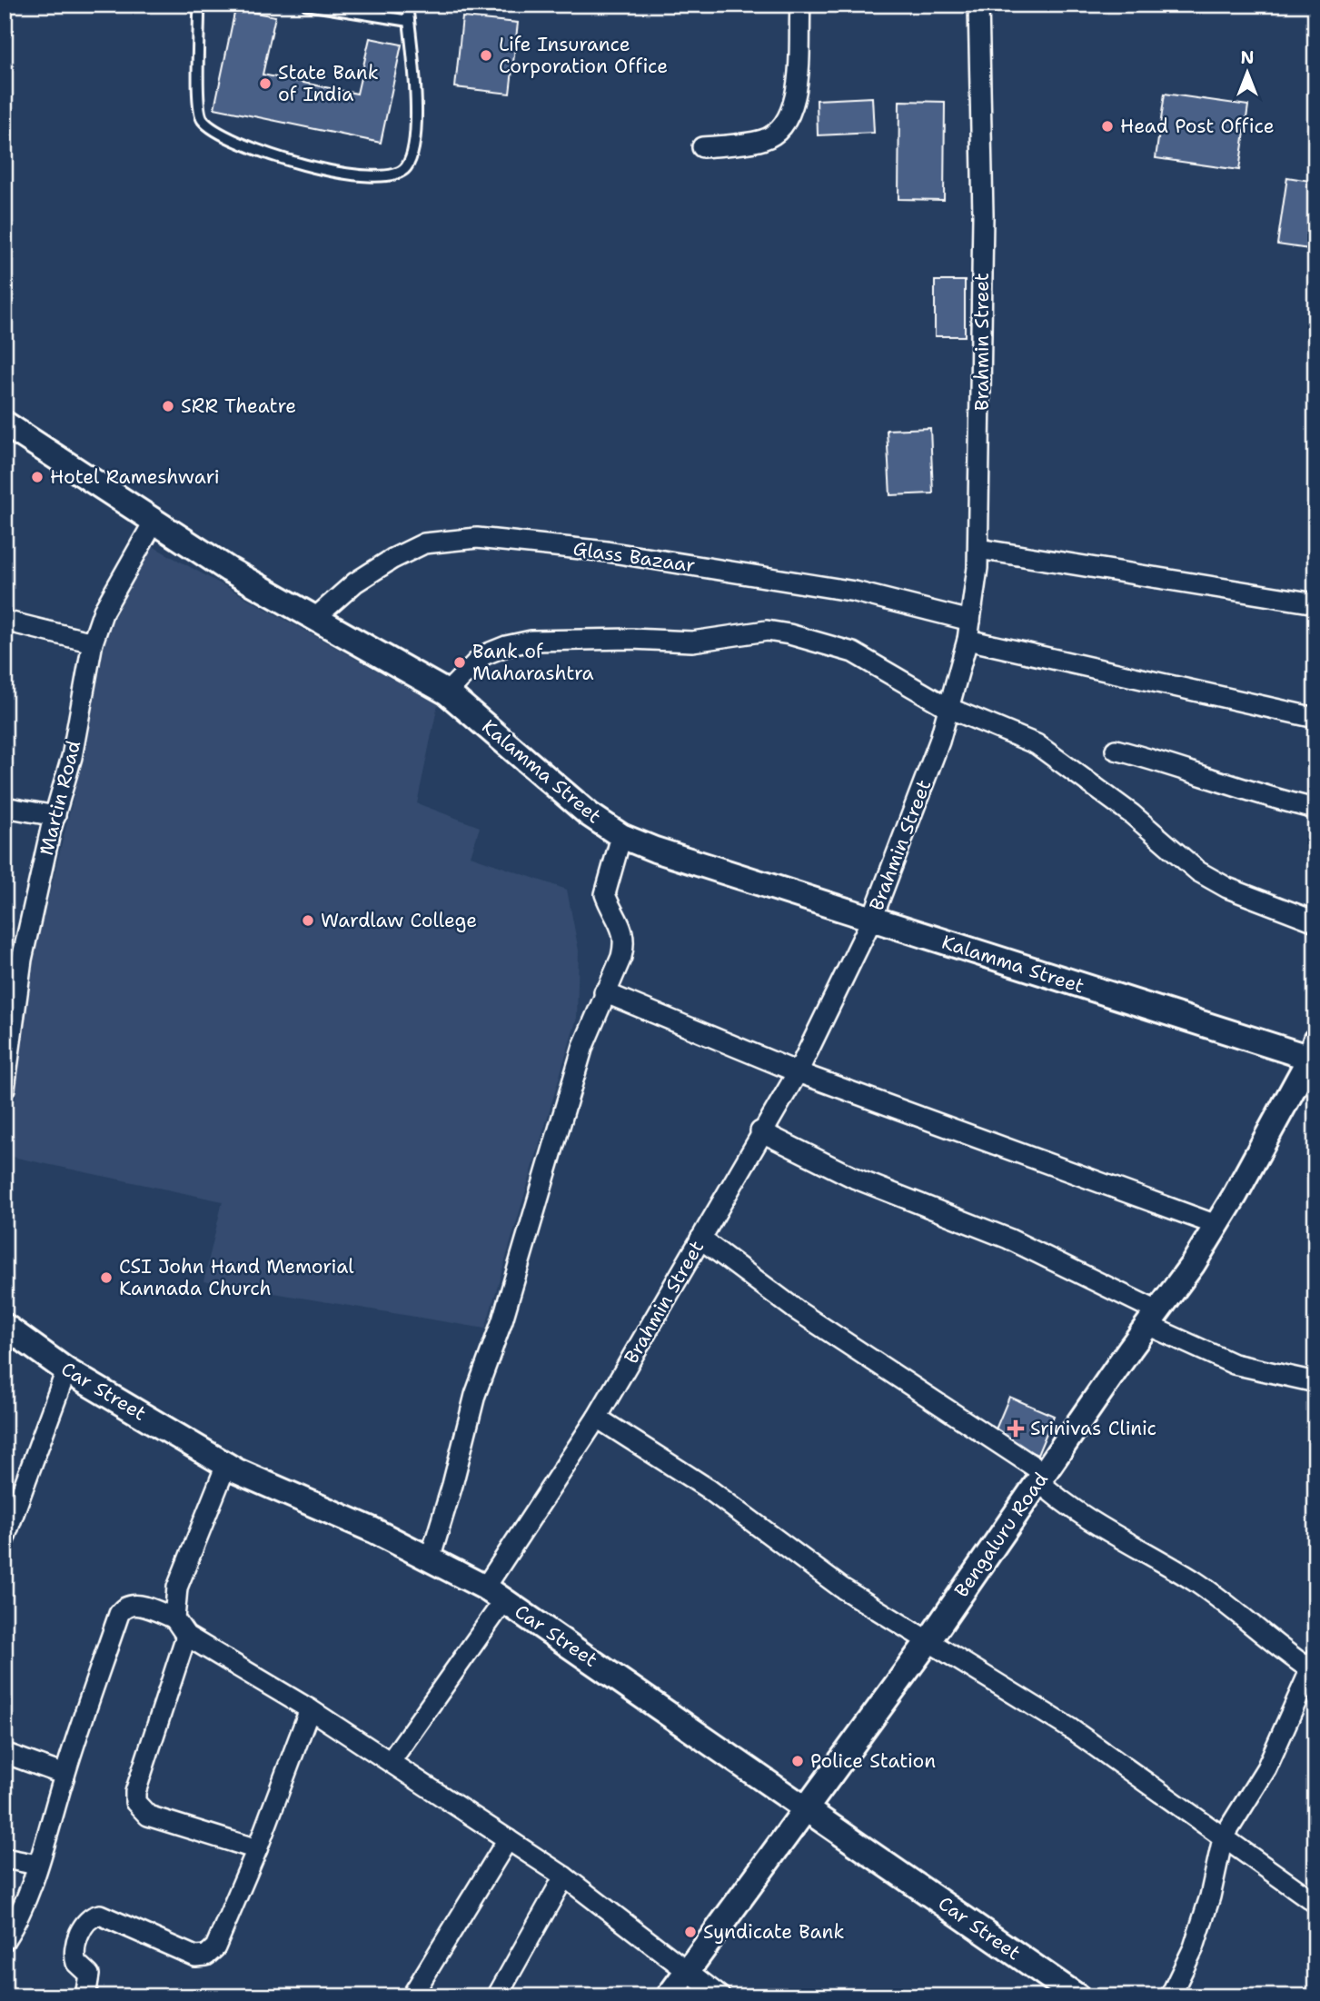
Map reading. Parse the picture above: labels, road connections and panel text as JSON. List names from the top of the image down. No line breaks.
{"streets":{"street":["Brahmin Street","Glass Bazaar","Kalamma Street","Martin Road","Car Street","Bengaluru Road"]},"crossings":[["Brahmin Street","Glass Bazaar"],["Brahmin Street","Kalamma Street"],["Brahmin Street","Car Street"],["Glass Bazaar","Kalamma Street"],["Kalamma Street","Martin Road"],["Kalamma Street","Bengaluru Road"],["Car Street","Bengaluru Road"]],"places":{"other":["Life Insurance Corporation Office","State Bank of India","Head Post Office","SRR Theatre","Hotel Rameshwari","Bank of Maharashtra","Wardlaw College","CSI John Hand Memorial Kannada Church","Police Station","Syndicate Bank"],"health":["Srinivas Clinic"]},"north":"top"}
